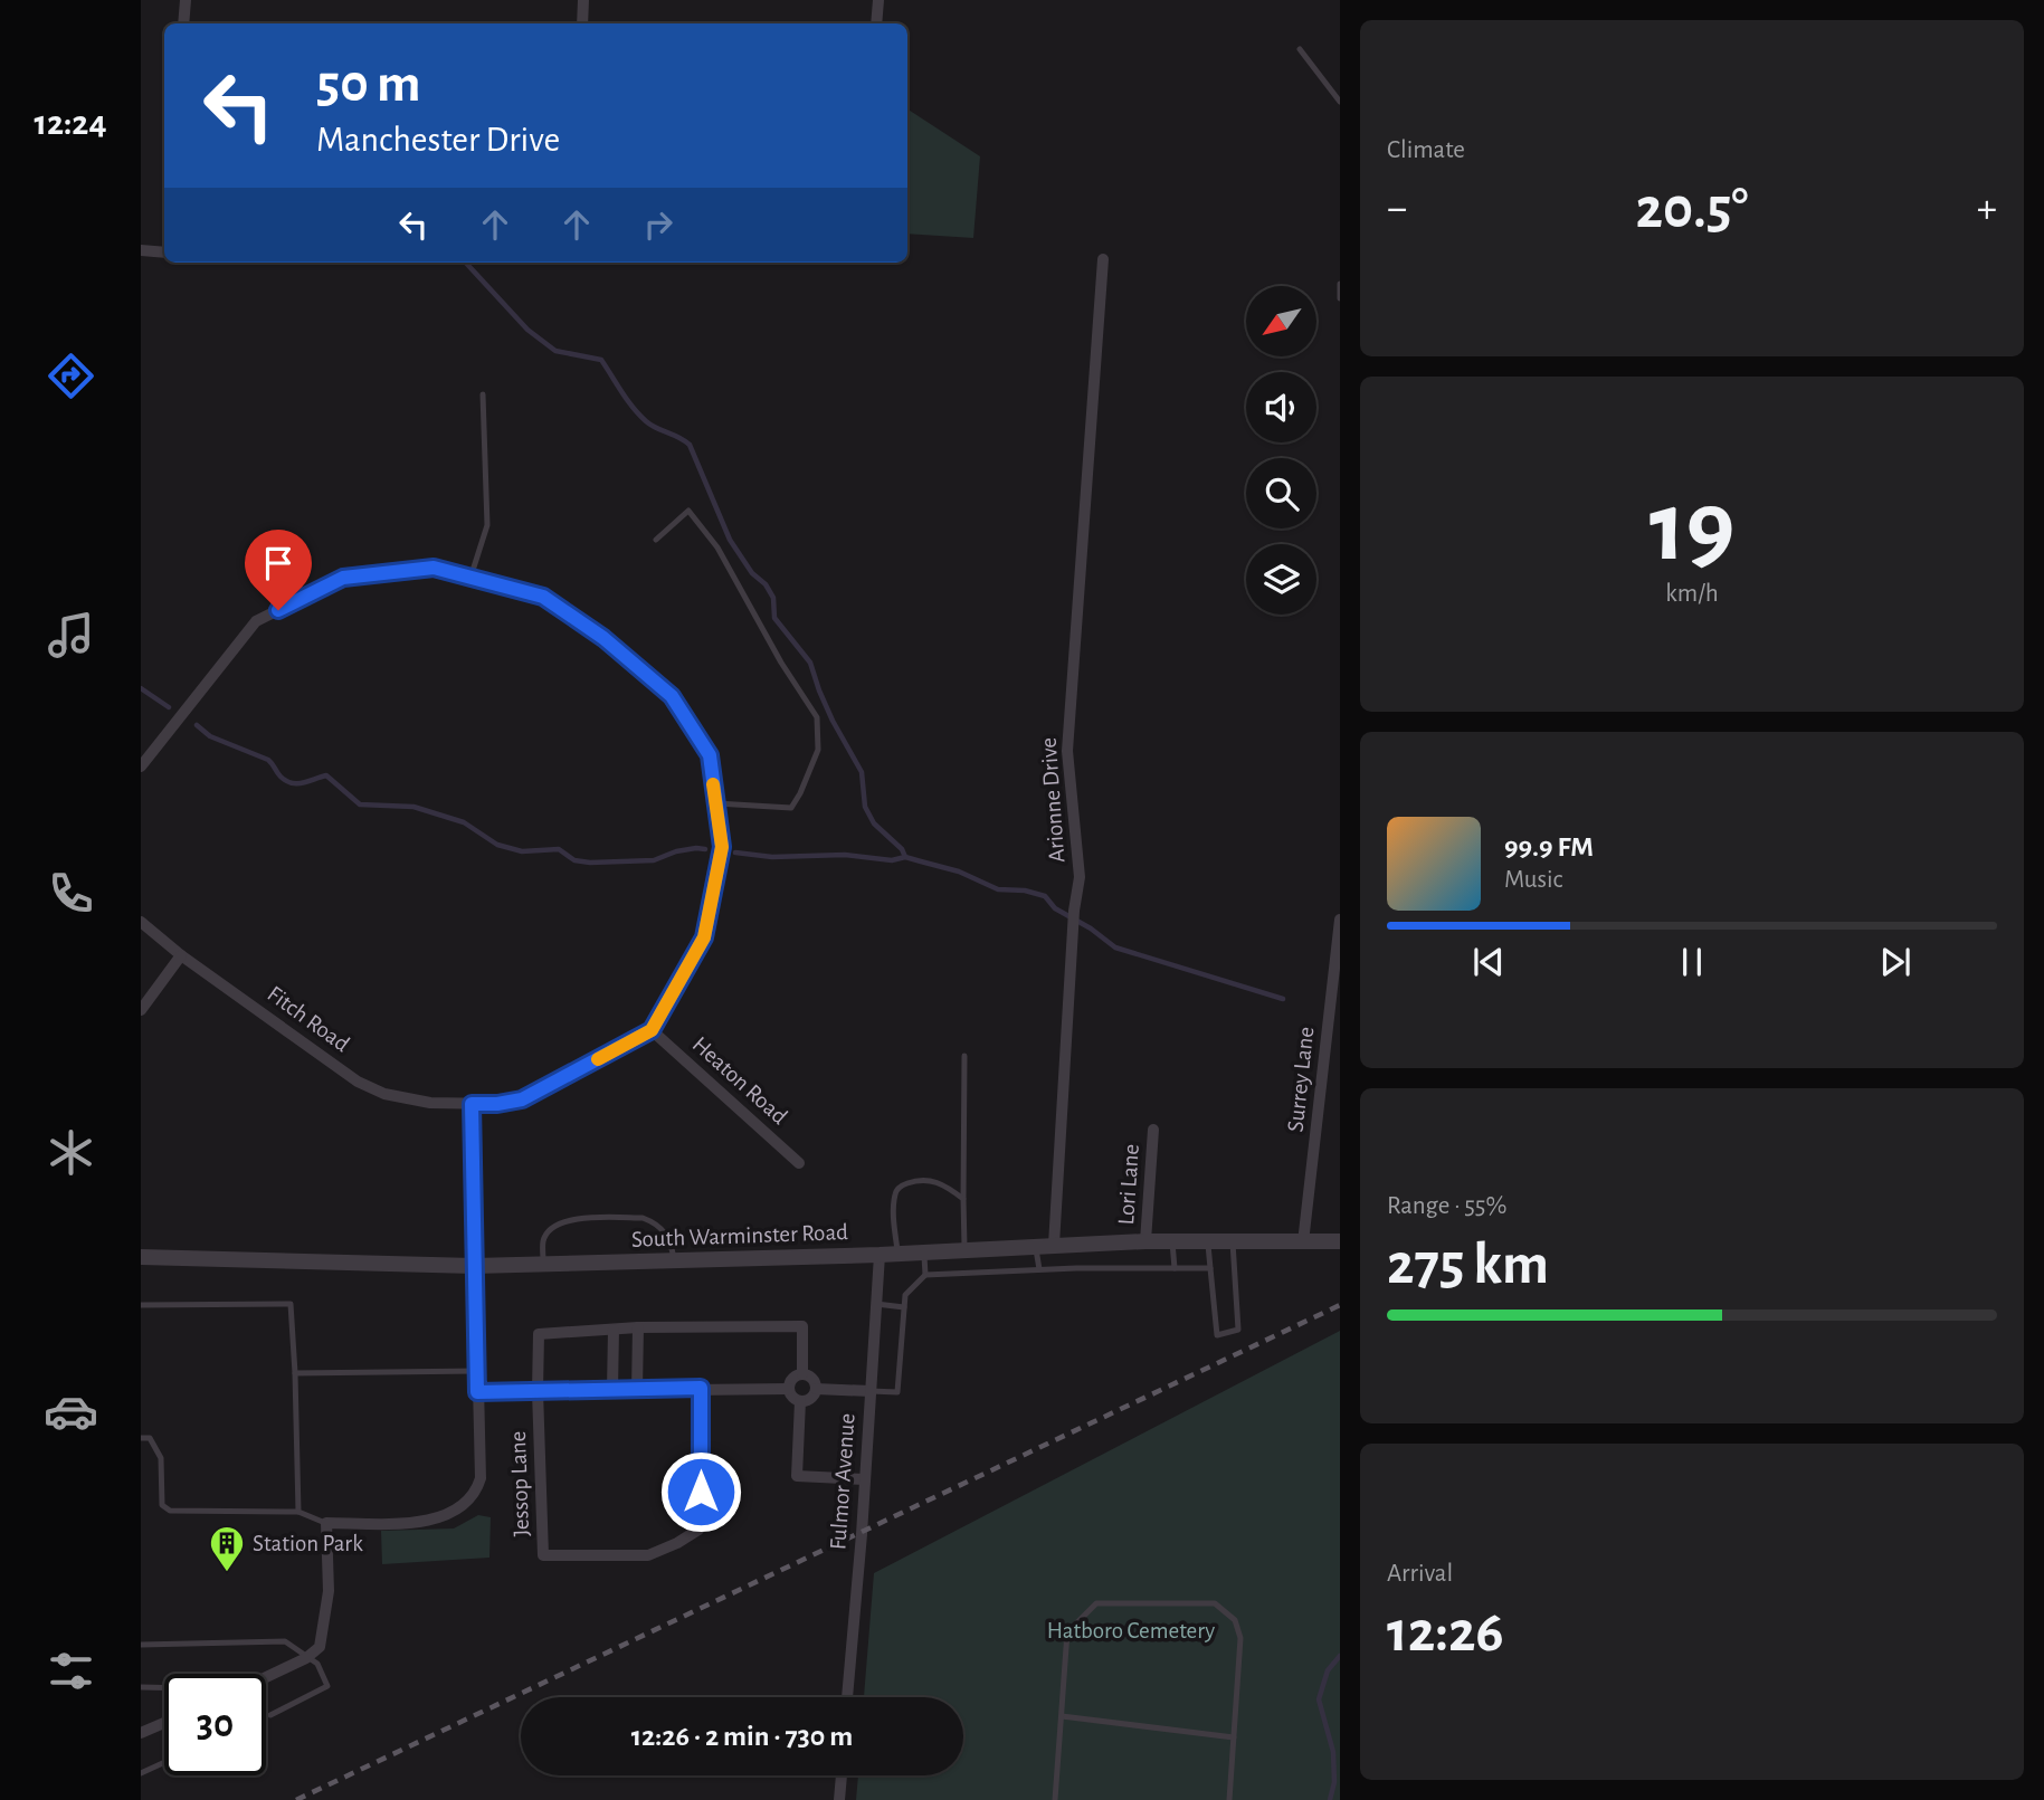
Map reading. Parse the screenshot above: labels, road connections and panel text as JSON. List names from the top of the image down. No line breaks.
{"streets":{"street":["Arionne Drive","Fitch Road","Surrey Lane","Heaton Road","Lori Lane","South Warminster Road","Fulmor Avenue","Jessop Lane"]},"crossings":[["Arionne Drive","South Warminster Road"],["Fitch Road","Heaton Road"],["Surrey Lane","South Warminster Road"],["Lori Lane","South Warminster Road"],["South Warminster Road","Fulmor Avenue"]],"parks":["Hatboro Cemetery"],"places":{"building":["Station Park"]},"north":"bottom left","page":{"tabs":"12:24","tile":["Climate",["19","km/h"],["Range · 55%","275 km"],["Arrival","12:26"]],"turn":["50 m","Manchester Drive"],"heat":["−","20.5°","+"],"song":["99.9 FM","Music"],"limit":"30","trip":"12:26 · 2 min · 730 m"}}
